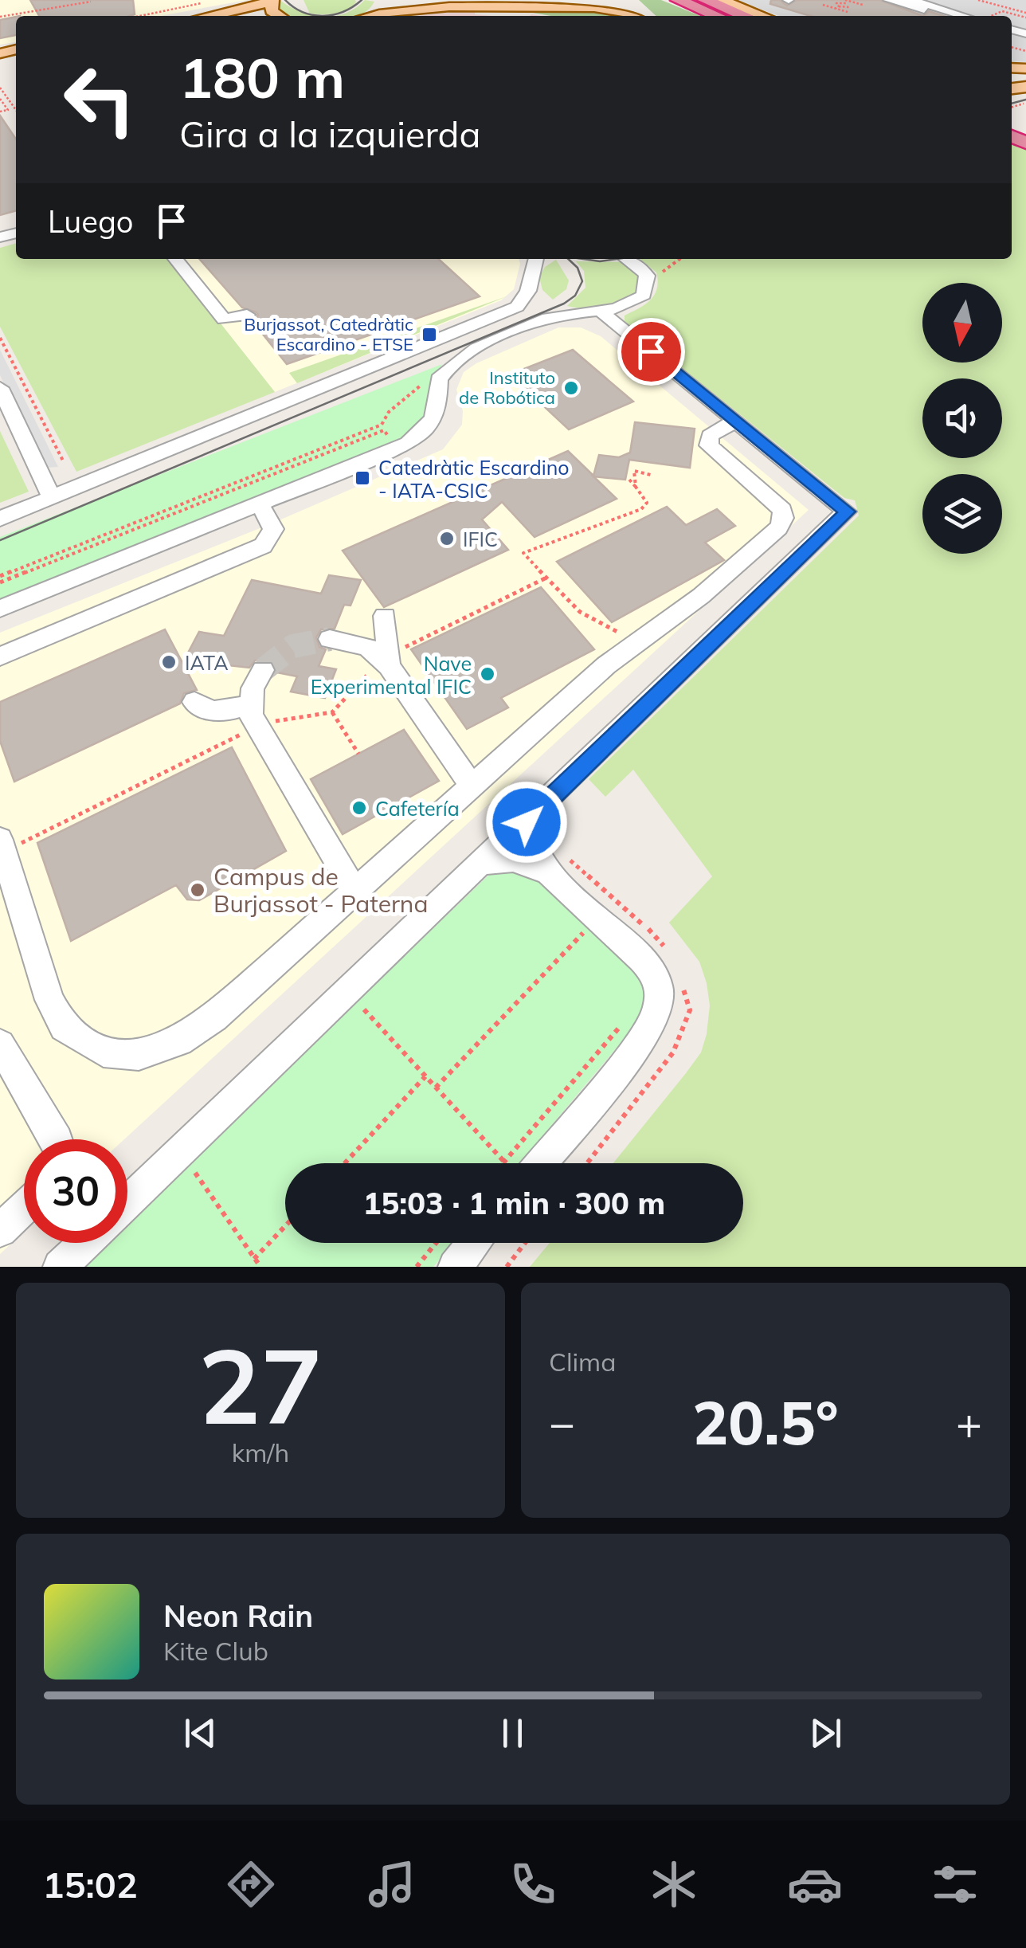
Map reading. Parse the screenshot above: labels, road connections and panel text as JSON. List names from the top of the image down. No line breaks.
{"places":{"transit":["Burjassot, Catedràtic Escardino - ETSE","Catedràtic Escardino - IATA-CSIC"],"other":["Instituto de Robótica","IFIC","IATA","Nave Experimental IFIC","Cafetería","Campus de Burjassot - Paterna"]},"north":"bottom","page":{"turn":["180 m","Gira a la izquierda"],"then":"Luego","limit":"30","trip":"15:03 · 1 min · 300 m","tile":[["27","km/h"],"Clima"],"heat":["−","20.5°","+"],"song":["Neon Rain","Kite Club"],"tabs":"15:02"}}
